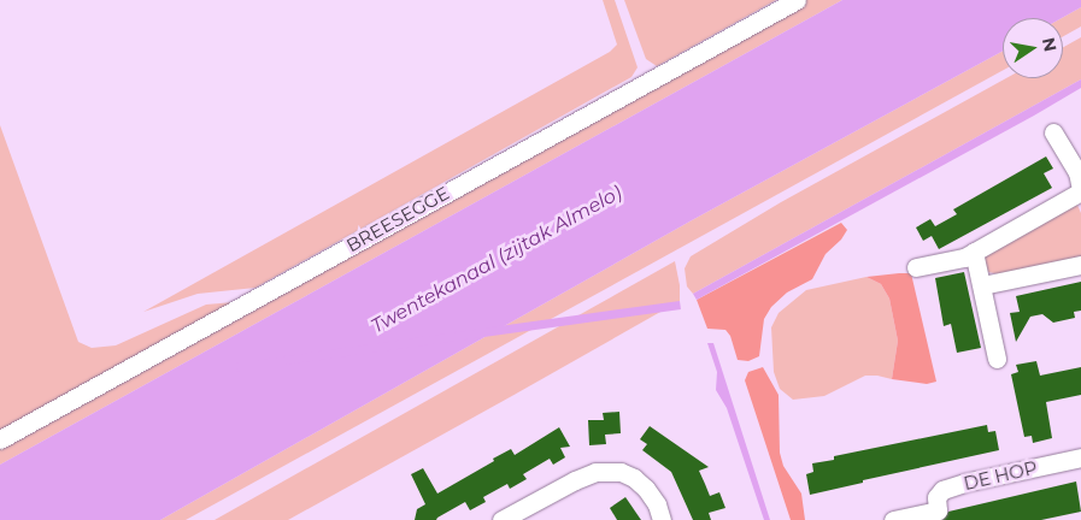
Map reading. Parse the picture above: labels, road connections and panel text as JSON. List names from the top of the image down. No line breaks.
{"streets":{"street":["BREESEGGE","DE HOP"]},"water":["Twentekanaal (zijtak Almelo)"],"north":"right"}
